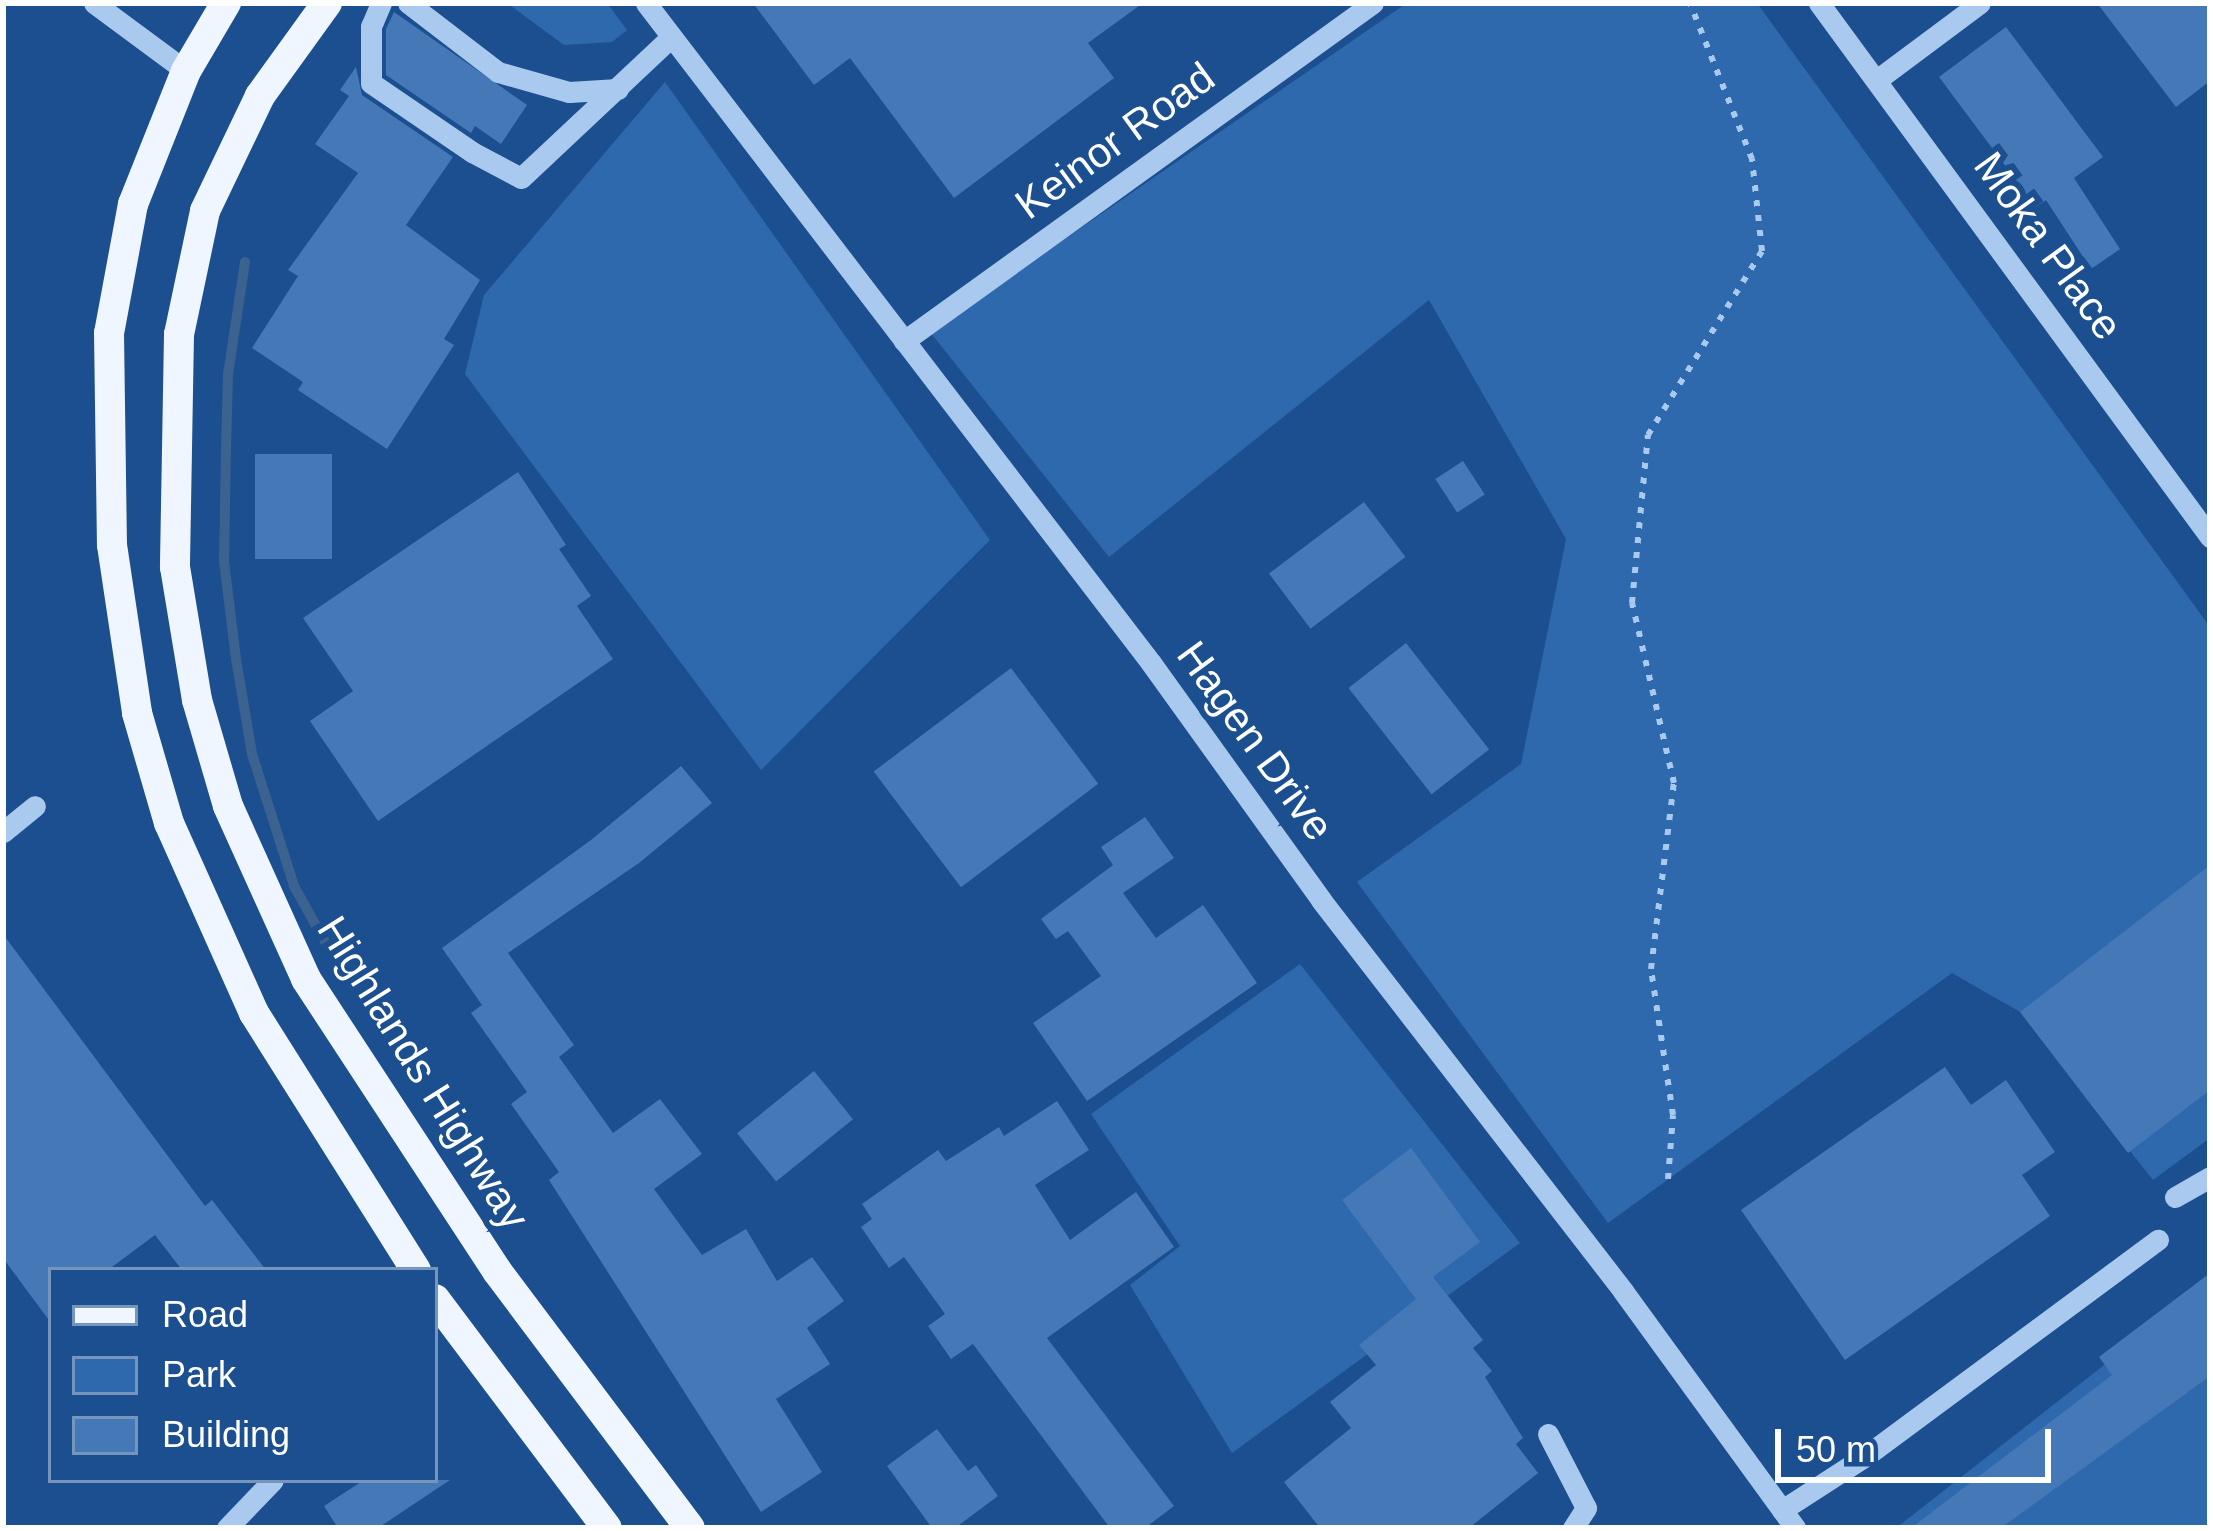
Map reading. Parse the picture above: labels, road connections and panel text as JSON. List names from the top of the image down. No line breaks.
{"streets":{"main road":["Highlands Highway"],"street":["Keinor Road","Moka Place","Hagen Drive"]},"crossings":[["Keinor Road","Hagen Drive"]],"legend":["Road","Park","Building"],"scale_bar":"50 m"}
